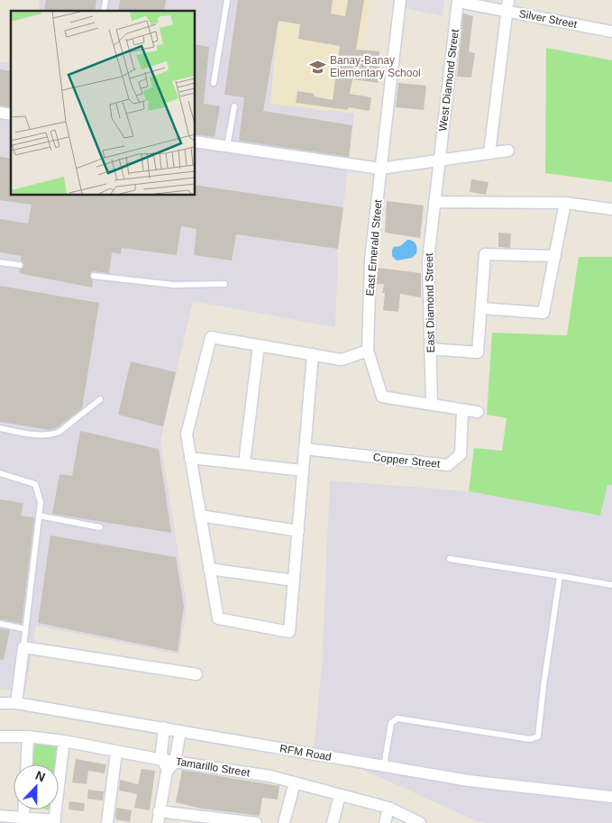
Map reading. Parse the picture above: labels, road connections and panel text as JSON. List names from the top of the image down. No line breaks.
{"streets":{"street":["Silver Street","West Diamond Street","East Emerald Street","East Diamond Street","Copper Street","RFM Road","Tamarillo Street"]},"crossings":[["Silver Street","West Diamond Street"],["West Diamond Street","East Diamond Street"],["East Emerald Street","East Diamond Street"],["East Emerald Street","Copper Street"]],"places":{"school or university":["Banay-Banay Elementary School"]},"north":"top"}
